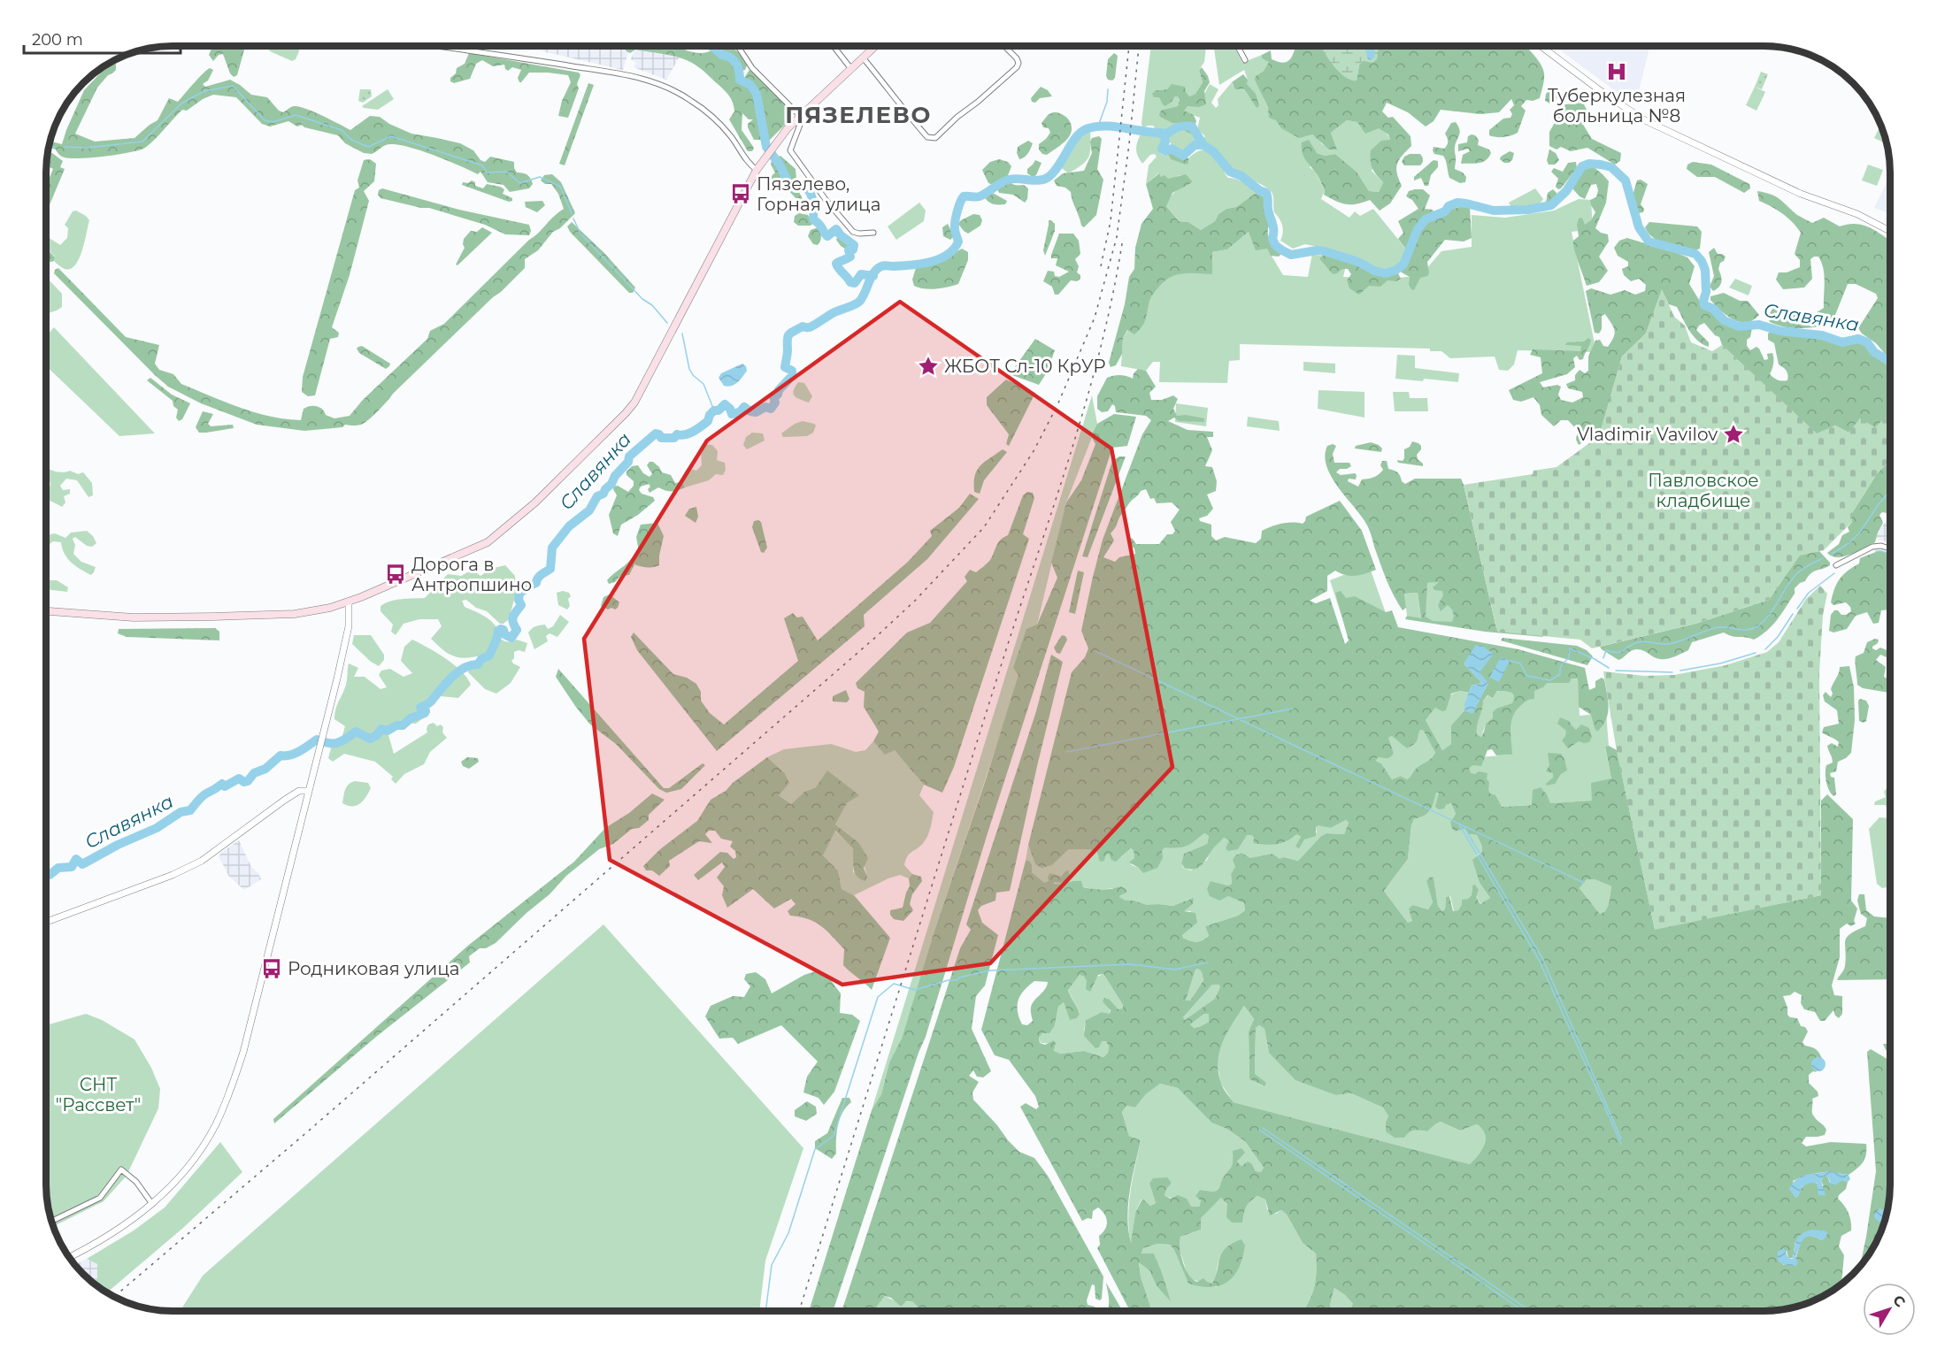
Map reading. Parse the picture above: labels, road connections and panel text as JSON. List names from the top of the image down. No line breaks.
{"districts":["ПЯЗЕЛЕВО"],"water":["Славянка"],"parks":["Павловское кладбище","СНТ \"Рассвет\""],"places":{"hospital":["Туберкулезная больница №8"],"bus stop":["Пязелево, Горная улица","Дорога в Антропшино","Родниковая улица"],"place":["ЖБОТ Сл-10 КрУР","Vladimir Vavilov"]},"scale_bar":"200 m","north":"top right"}
